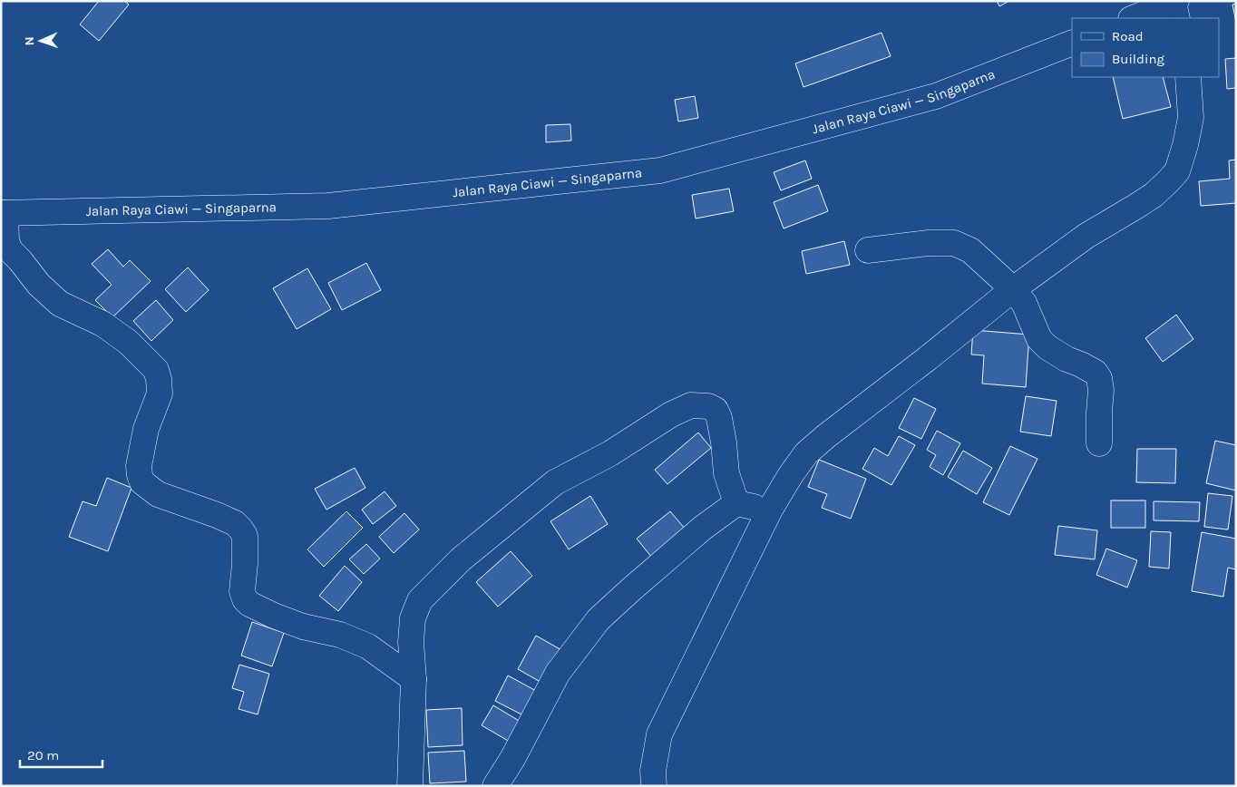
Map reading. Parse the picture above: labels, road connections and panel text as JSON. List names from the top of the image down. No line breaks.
{"streets":{"street":["Jalan Raya Ciawi — Singaparna"]},"legend":["Road","Building"],"scale_bar":"20 m","north":"left"}
